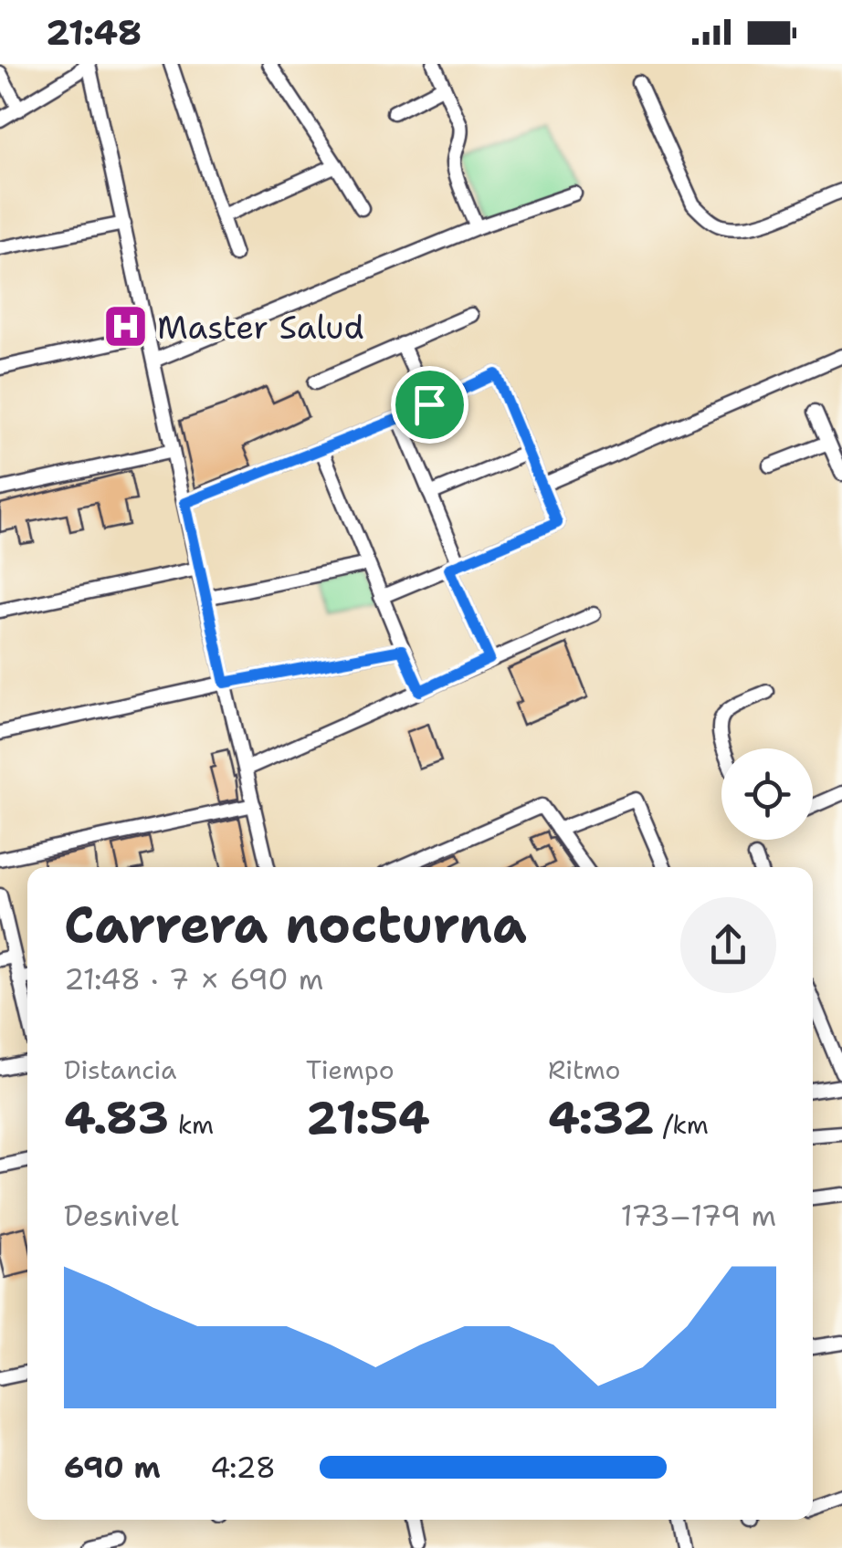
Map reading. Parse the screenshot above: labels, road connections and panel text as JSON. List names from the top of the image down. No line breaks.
{"places":{"hospital":["Master Salud"]},"page":{"status":"21:48","heading":["Carrera nocturna","21:48 · 7 × 690 m"],"stats":[["Distancia","4.83 km"],["Tiempo","21:54"],["Ritmo","4:32 /km"]],"chart":["Desnivel","173–179 m"],"list":[{"name":"690 m","note":"4:28"}]}}
